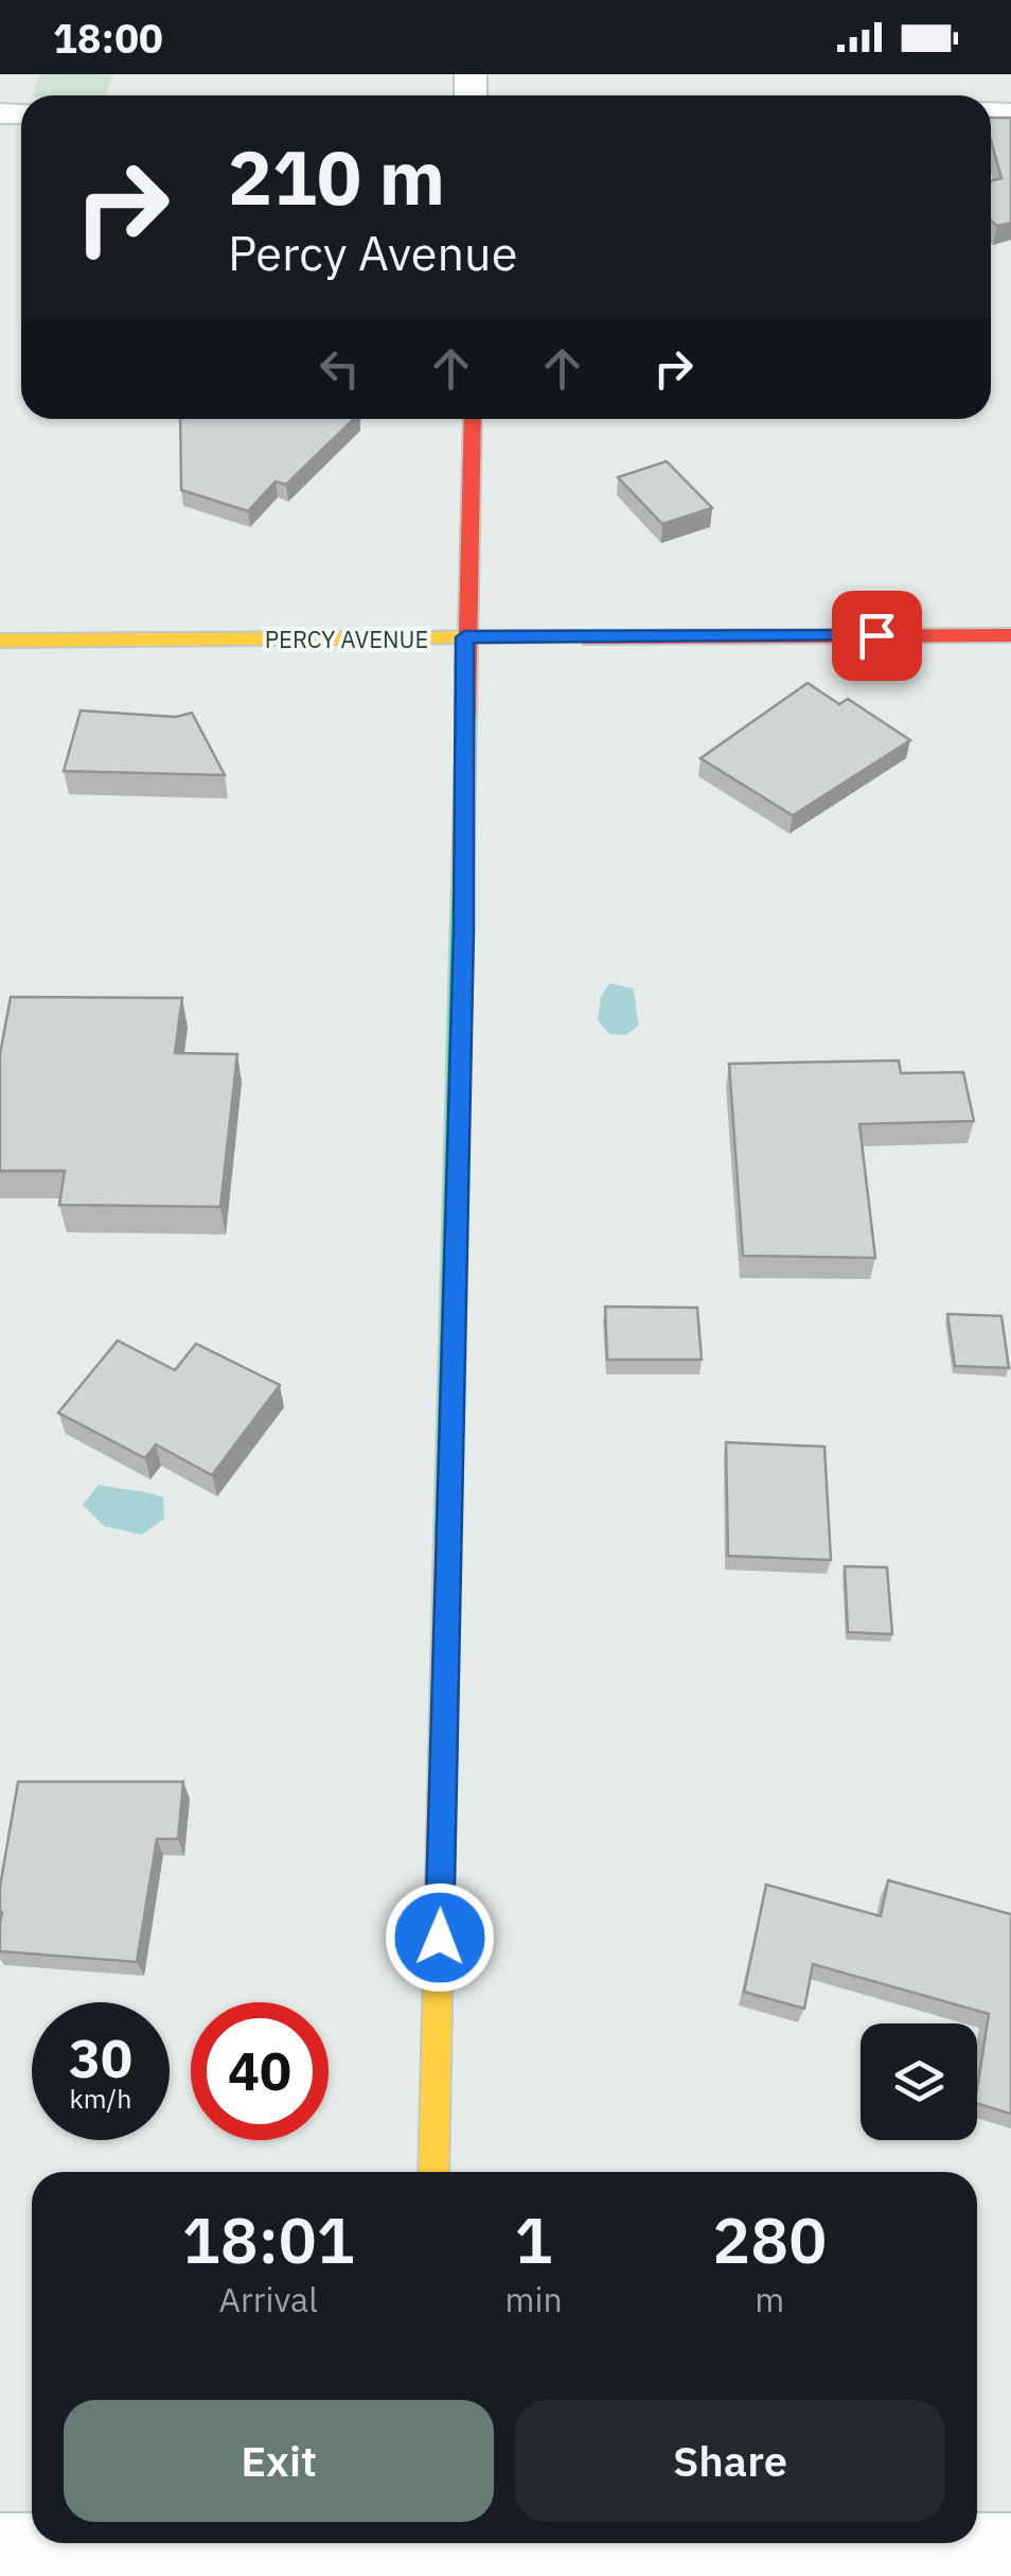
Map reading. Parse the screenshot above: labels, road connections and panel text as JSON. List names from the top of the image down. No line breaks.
{"streets":{"street":["PERCY AVENUE"]},"page":{"status":"18:00","turn":["210 m","Percy Avenue"],"speed":"30 km/h","limit":"40","eta":["18:01","Arrival","1","min","280","m"],"buttons":["Exit","Share"]}}
